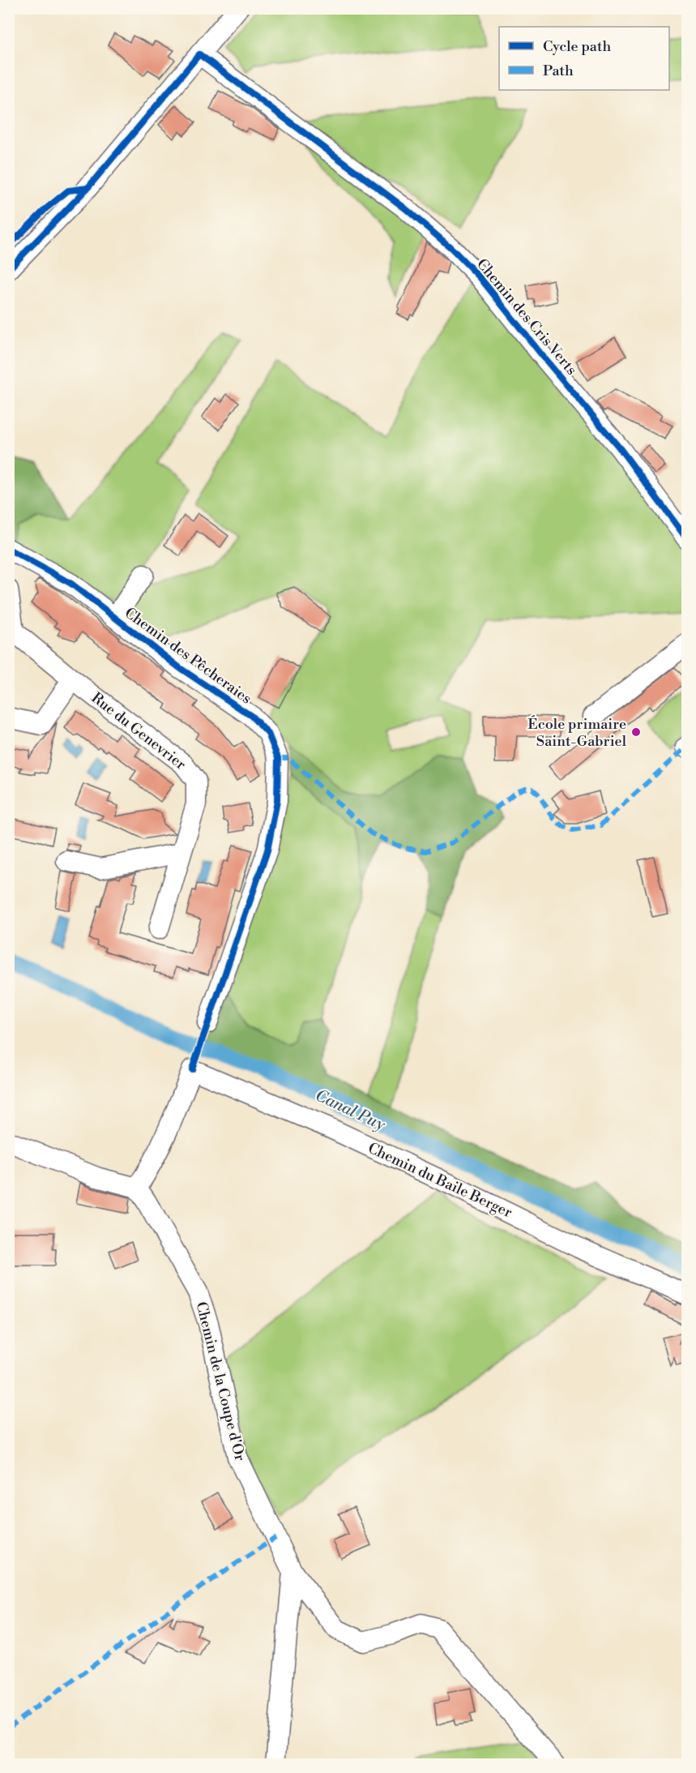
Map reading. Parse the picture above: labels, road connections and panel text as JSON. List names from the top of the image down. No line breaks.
{"streets":{"street":["Chemin des Cris Verts","Chemin des Pêcheraies","Rue du Genevrier","Chemin du Baile Berger","Chemin de la Coupe d'Or"]},"crossings":[["Chemin du Baile Berger","Chemin de la Coupe d'Or"]],"water":["Canal Puy"],"places":["École primaire Saint-Gabriel"],"legend":["Cycle path","Path"]}
